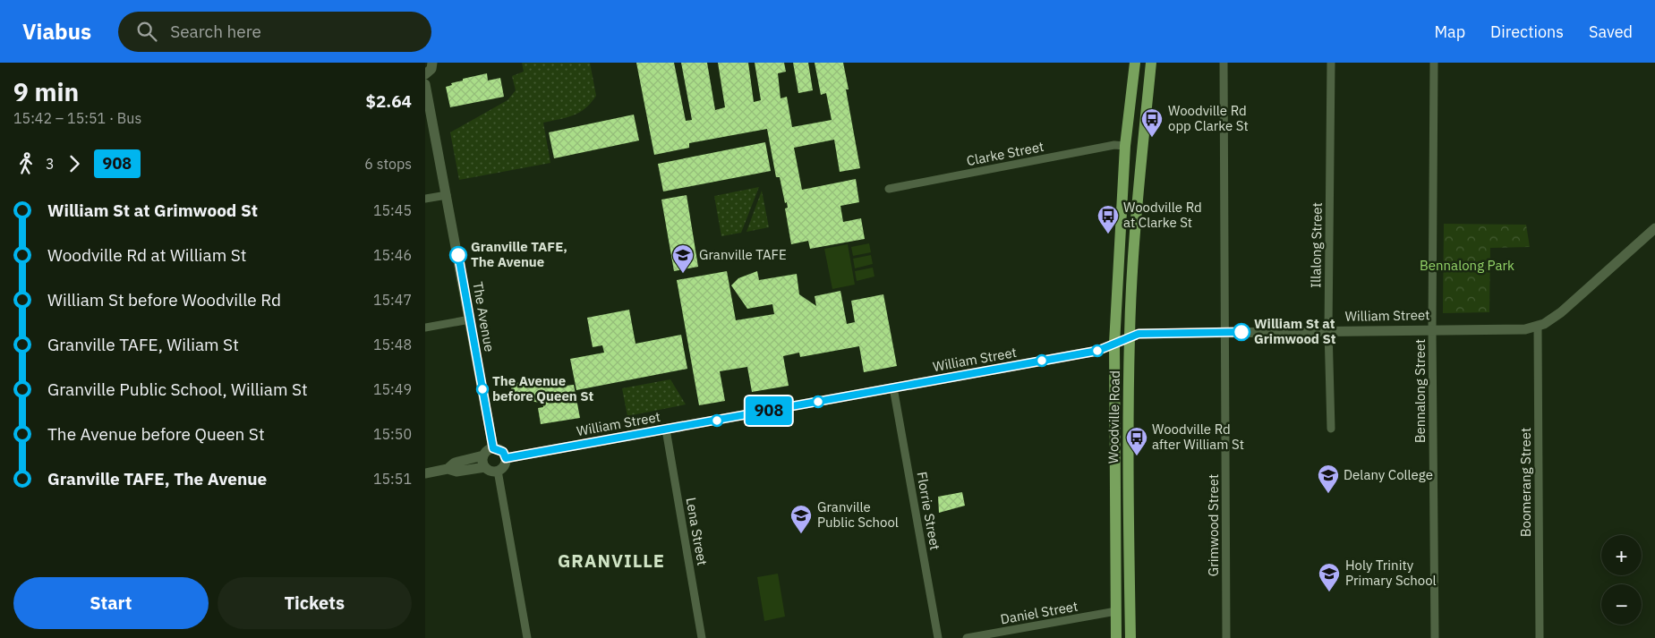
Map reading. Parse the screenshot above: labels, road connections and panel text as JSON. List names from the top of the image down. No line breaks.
{"streets":{"main road":["Woodville Road"],"street":["Clarke Street","Illalong Street","William Street","The Avenue","Bennalong Street","Boomerang Street","Florrie Street","Grimwood Street","Lena Street","Daniel Street"]},"crossings":[["Clarke Street","Woodville Road"],["Illalong Street","William Street"],["William Street","The Avenue"],["William Street","Bennalong Street"],["William Street","Woodville Road"],["William Street","Boomerang Street"],["William Street","Florrie Street"],["William Street","Grimwood Street"],["William Street","Lena Street"],["Woodville Road","Daniel Street"]],"districts":["GRANVILLE"],"parks":["Bennalong Park"],"places":{"bus stop":["Woodville Rd opp Clarke St","Woodville Rd at Clarke St","Woodville Rd after William St"],"other":["Granville TAFE, The Avenue","William St at Grimwood St","The Avenue before Queen St"],"school or university":["Granville TAFE","Delany College","Granville Public School","Holy Trinity Primary School"]},"lines":["bus line 908"],"page":{"header":"Viabus","search":"Search here","nav":["Map","Directions","Saved"],"heading":["9 min","15:42 – 15:51 · Bus","$2.64"],"on_map":"908","legs":["3","908","6 stops"],"list":[{"name":"William St at Grimwood St","value":"15:45"},{"name":"Woodville Rd at William St","value":"15:46"},{"name":"William St before Woodville Rd","value":"15:47"},{"name":"Granville TAFE, Wiliam St","value":"15:48"},{"name":"Granville Public School, William St","value":"15:49"},{"name":"The Avenue before Queen St","value":"15:50"},{"name":"Granville TAFE, The Avenue","value":"15:51"}],"map_buttons":["+","−"],"buttons":["Start","Tickets"]}}
